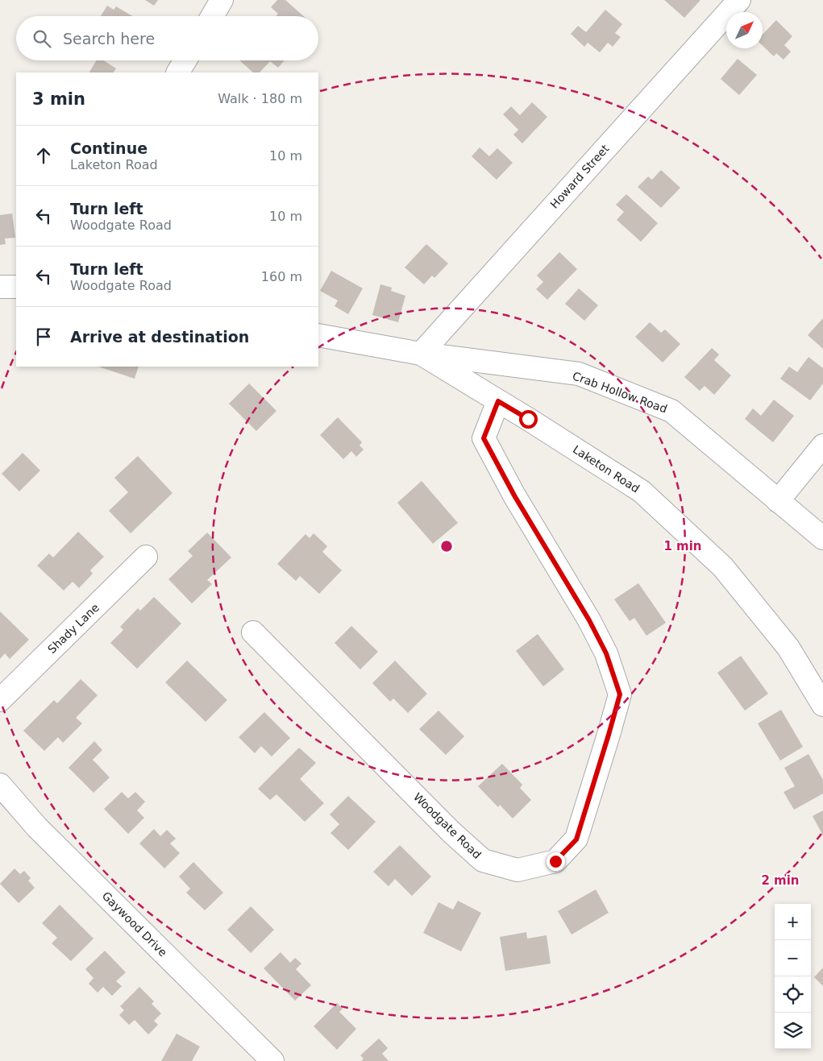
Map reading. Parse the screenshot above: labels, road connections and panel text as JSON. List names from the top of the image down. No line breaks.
{"streets":{"street":["Howard Street","Crab Hollow Road","Laketon Road","Shady Lane","Woodgate Road","Gaywood Drive"]},"crossings":[["Howard Street","Crab Hollow Road"],["Howard Street","Laketon Road"],["Crab Hollow Road","Laketon Road"],["Laketon Road","Woodgate Road"]],"north":"top right","page":{"search":"Search here","heading":["3 min","Walk · 180 m"],"list":[["Continue","Laketon Road","10 m"],["Turn left","Woodgate Road","10 m"],["Turn left","Woodgate Road","160 m"],"Arrive at destination"],"map_buttons":["+","−"]},"rings":["1 min","2 min"]}
